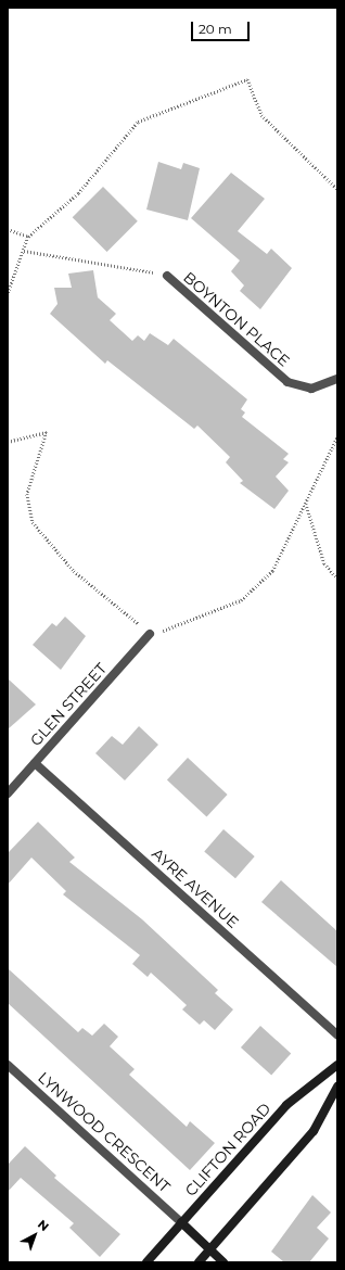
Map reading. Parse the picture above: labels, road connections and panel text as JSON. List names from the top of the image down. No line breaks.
{"streets":{"main road":["CLIFTON ROAD"],"street":["BOYNTON PLACE","GLEN STREET","AYRE AVENUE","LYNWOOD CRESCENT"]},"crossings":[["GLEN STREET","AYRE AVENUE"],["LYNWOOD CRESCENT","CLIFTON ROAD"]],"scale_bar":"20 m","north":"top right"}
